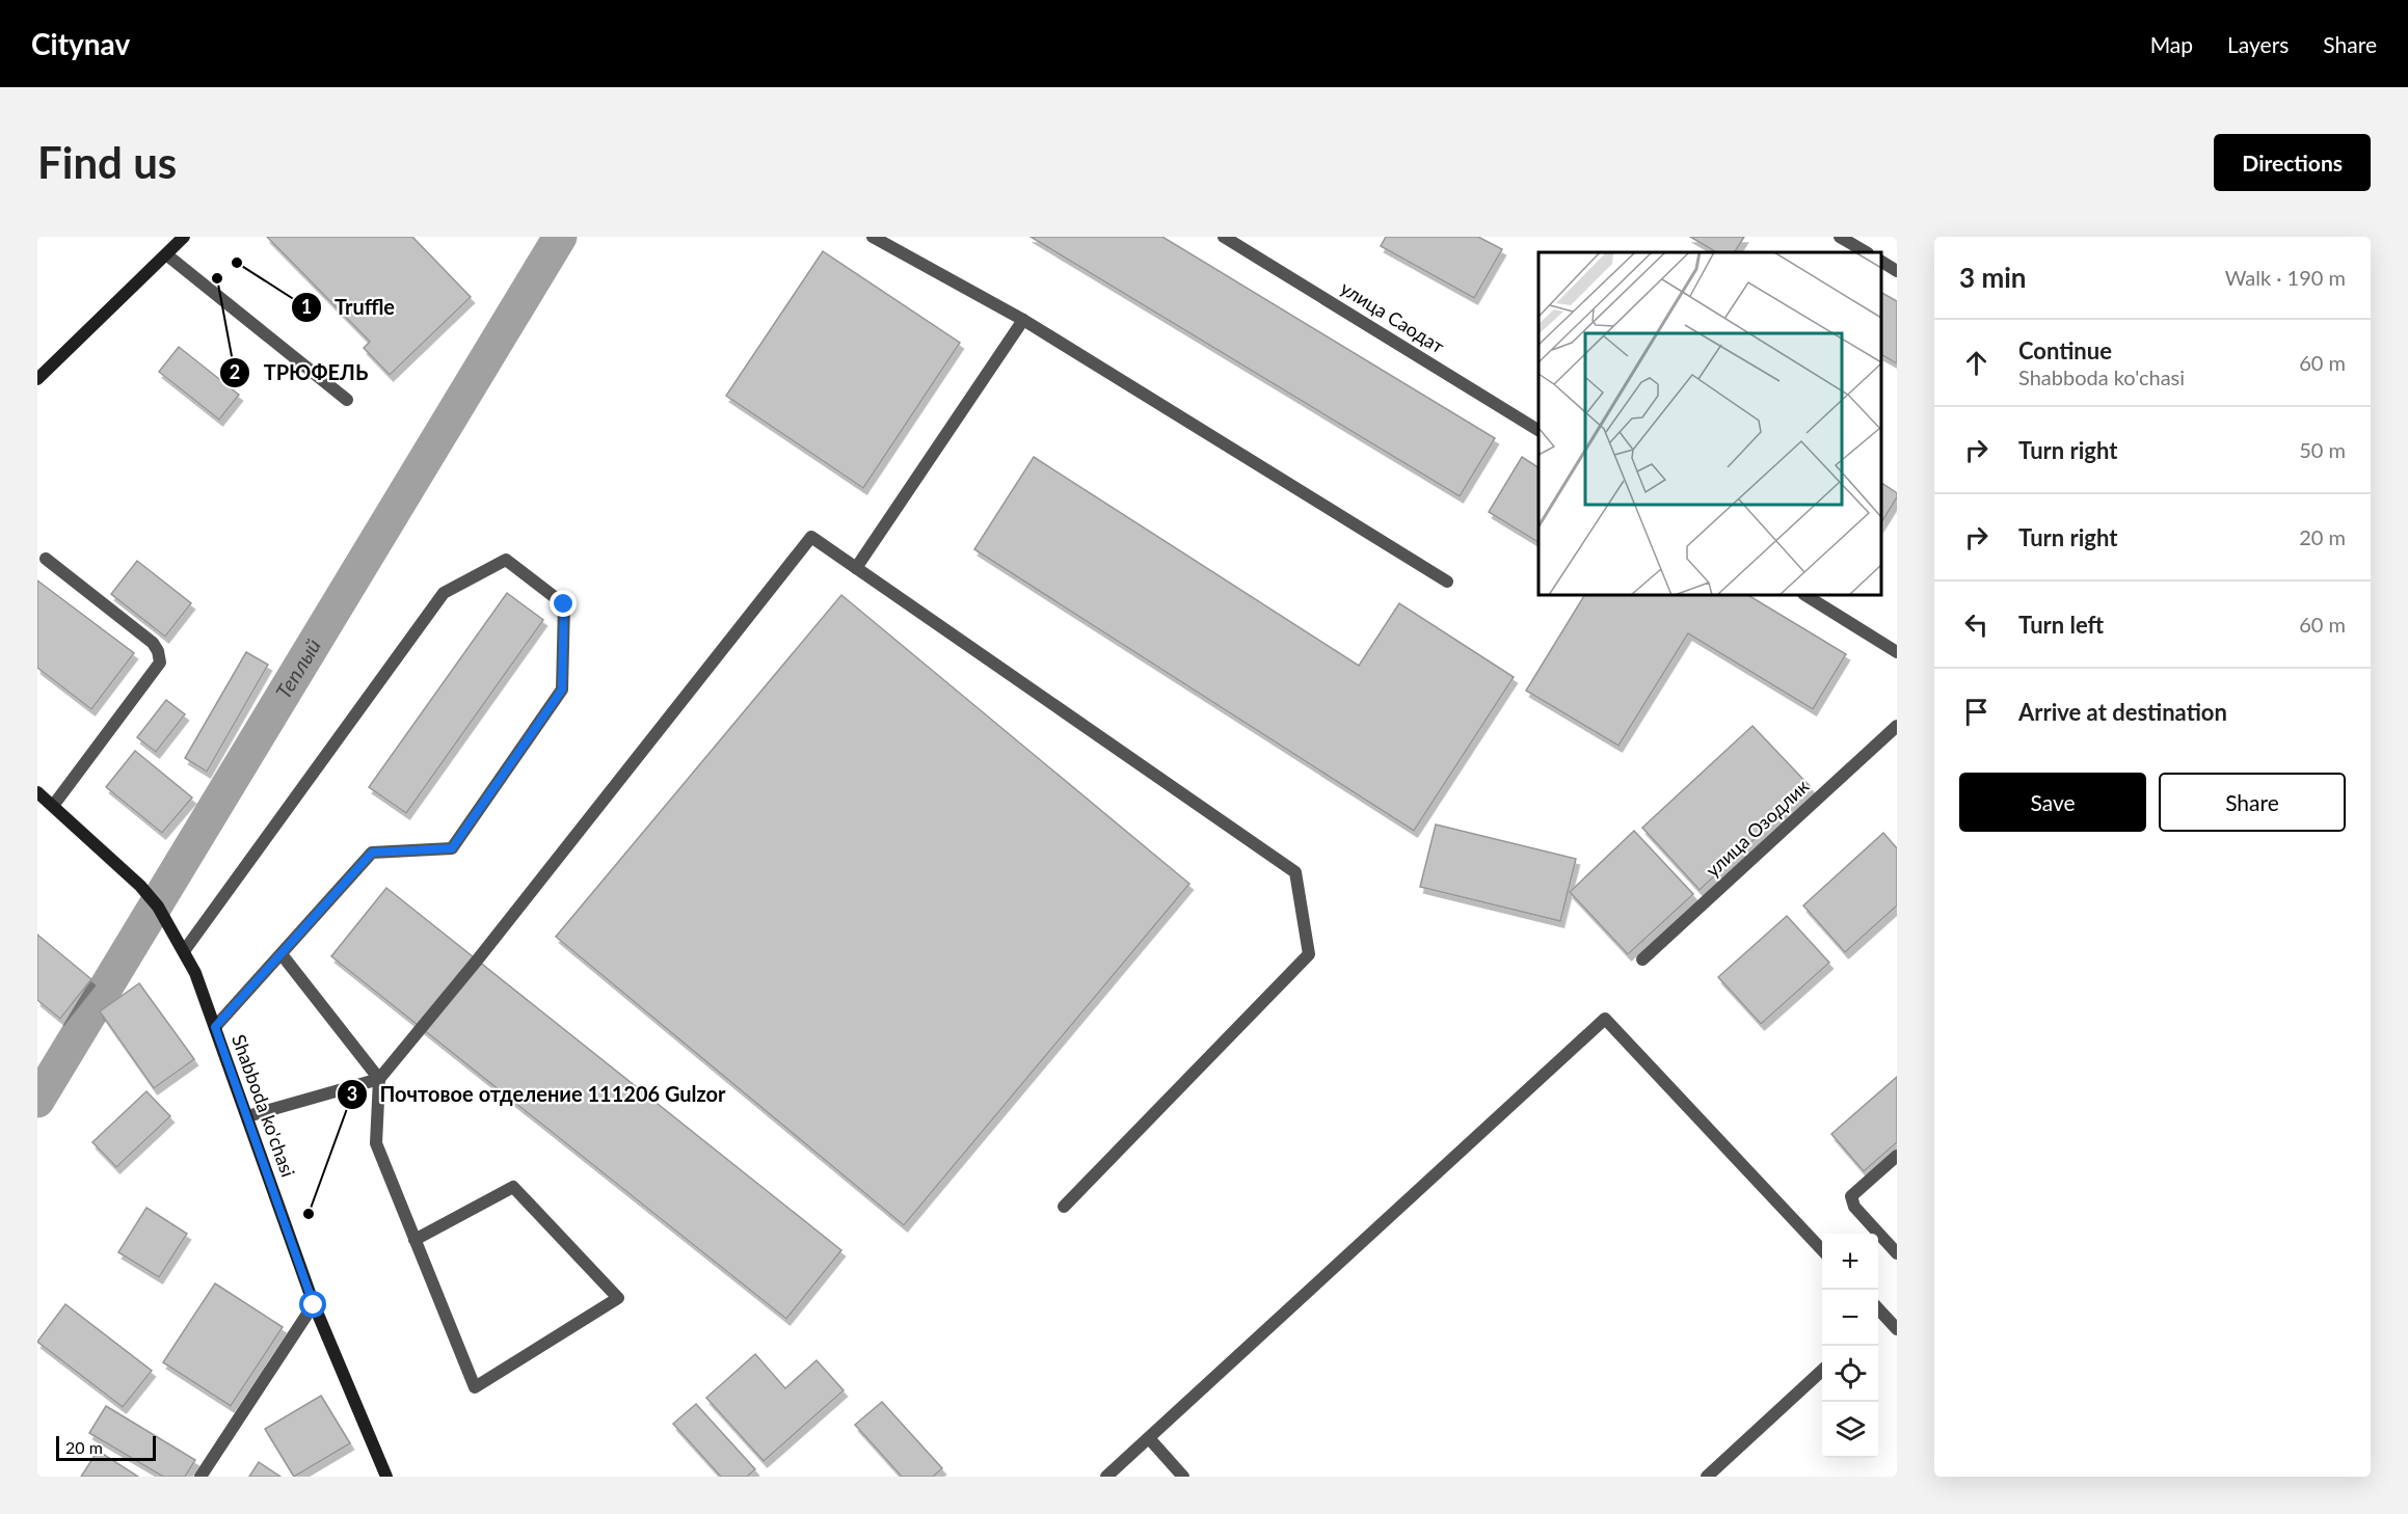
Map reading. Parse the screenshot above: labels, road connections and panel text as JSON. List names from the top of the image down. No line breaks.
{"streets":{"street":["улица Саодат","улица Озодлик","Shabboda ko'chasi"]},"water":["Теплый"],"places":["Truffle","ТРЮФЕЛЬ","Почтовое отделение 111206 Gulzor"],"scale_bar":"20 m","page":{"header":"Citynav","nav":["Map","Layers","Share"],"buttons":["Directions",["Save","Share"]],"title":"Find us","heading":["3 min","Walk · 190 m"],"list":[["Continue","Shabboda ko'chasi","60 m"],["Turn right","50 m"],["Turn right","20 m"],["Turn left","60 m"],"Arrive at destination"],"map_buttons":["+","−"],"scale":"20 m"}}
